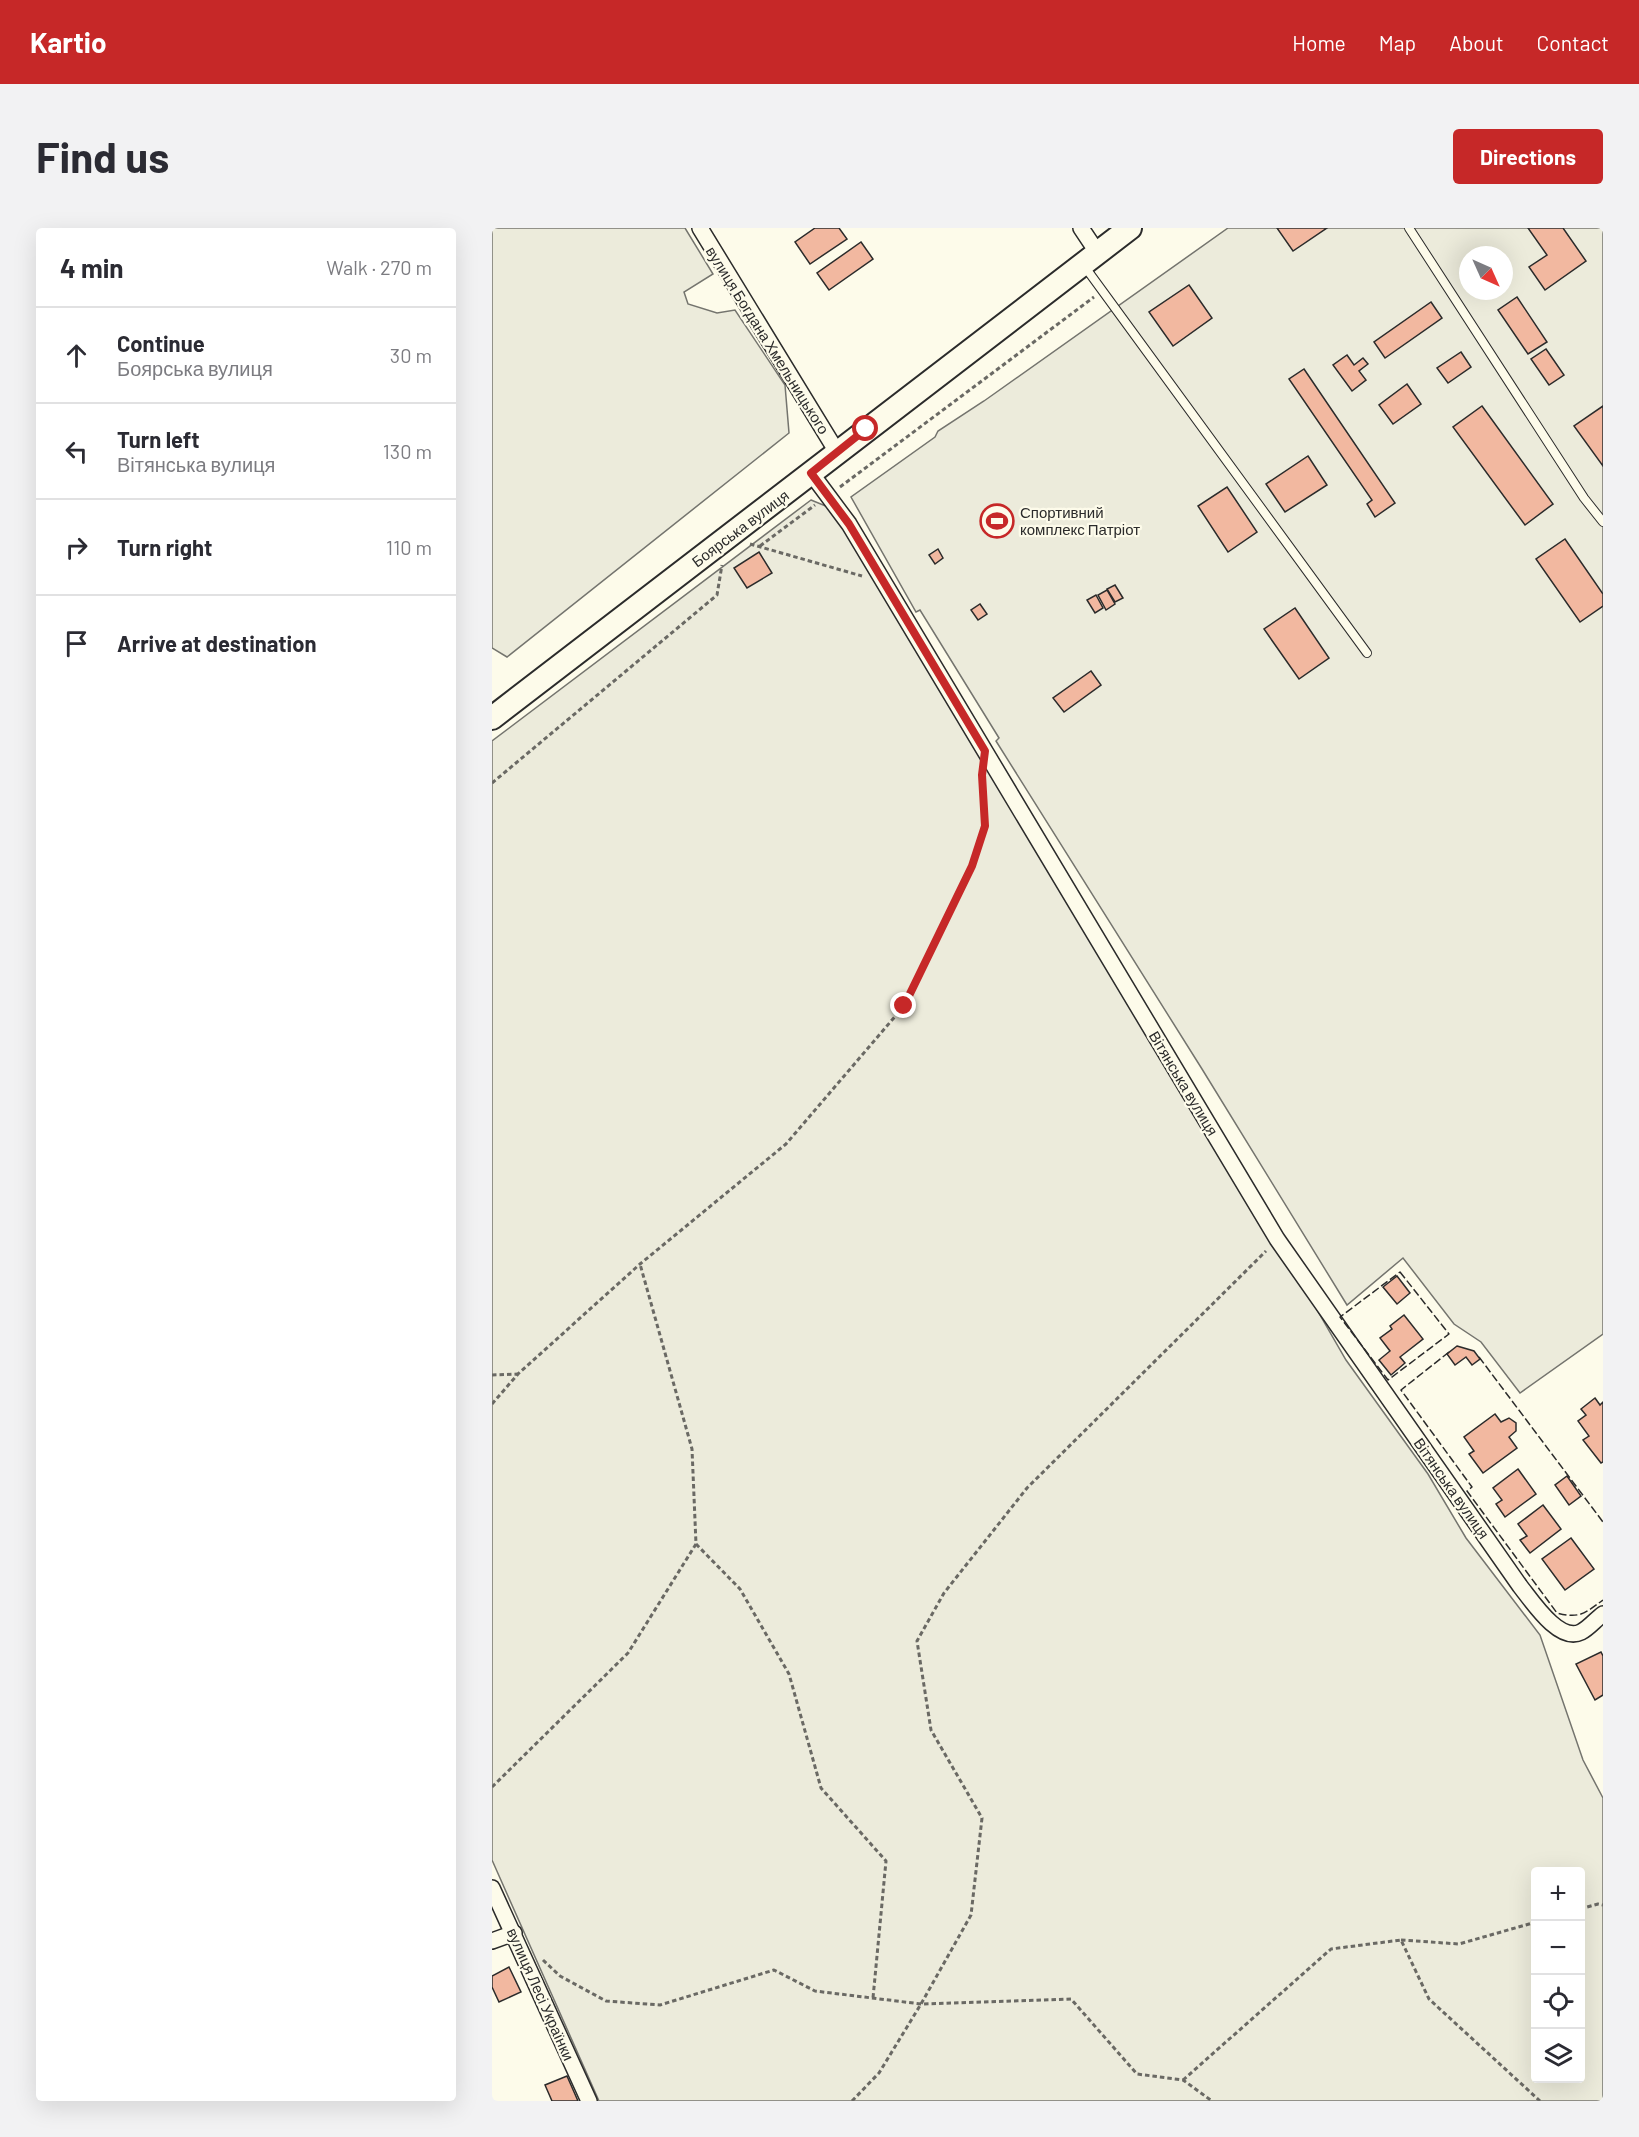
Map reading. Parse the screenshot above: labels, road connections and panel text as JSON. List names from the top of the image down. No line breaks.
{"streets":{"street":["вулиця Богдана Хмельницького","Боярська вулиця","Вітянська вулиця","вулиця Лесі Українки"]},"crossings":[["вулиця Богдана Хмельницького","Боярська вулиця"],["Боярська вулиця","Вітянська вулиця"]],"places":{"sports":["Спортивний комплекс Патріот"]},"north":"bottom right","page":{"header":"Kartio","nav":["Home","Map","About","Contact"],"buttons":"Directions","title":"Find us","heading":["4 min","Walk · 270 m"],"list":[["Continue","Боярська вулиця","30 m"],["Turn left","Вітянська вулиця","130 m"],["Turn right","110 m"],"Arrive at destination"],"map_buttons":["+","−"]}}
